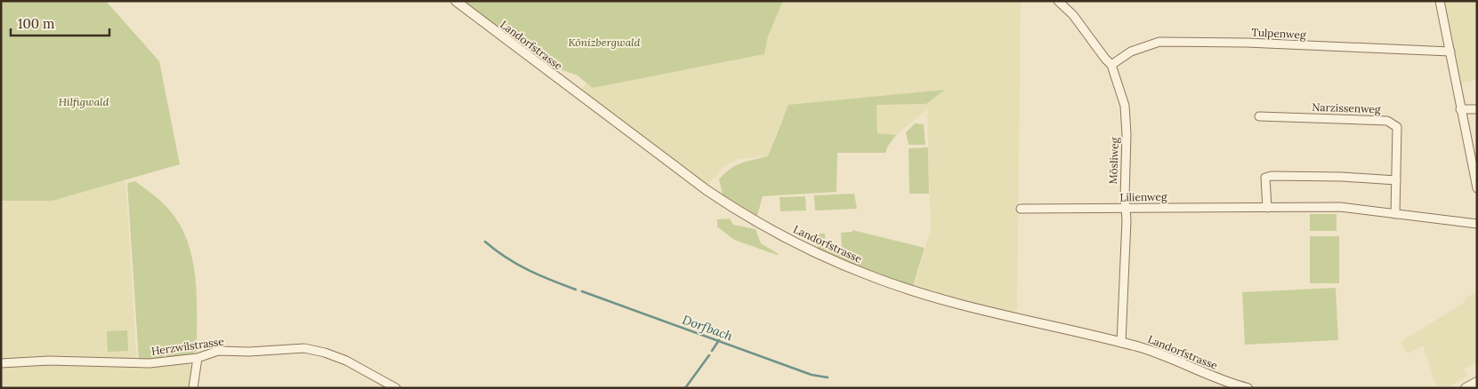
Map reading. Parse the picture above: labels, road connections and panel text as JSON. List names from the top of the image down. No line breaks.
{"streets":{"street":["Tulpenweg","Landorfstrasse","Narzissenweg","Mösliweg","Lilienweg","Herzwilstrasse"]},"crossings":[["Tulpenweg","Mösliweg"],["Landorfstrasse","Mösliweg"],["Narzissenweg","Lilienweg"],["Mösliweg","Lilienweg"]],"water":["Dorfbach"],"parks":["Könizbergwald","Hilfigwald"],"scale_bar":"100 m"}
